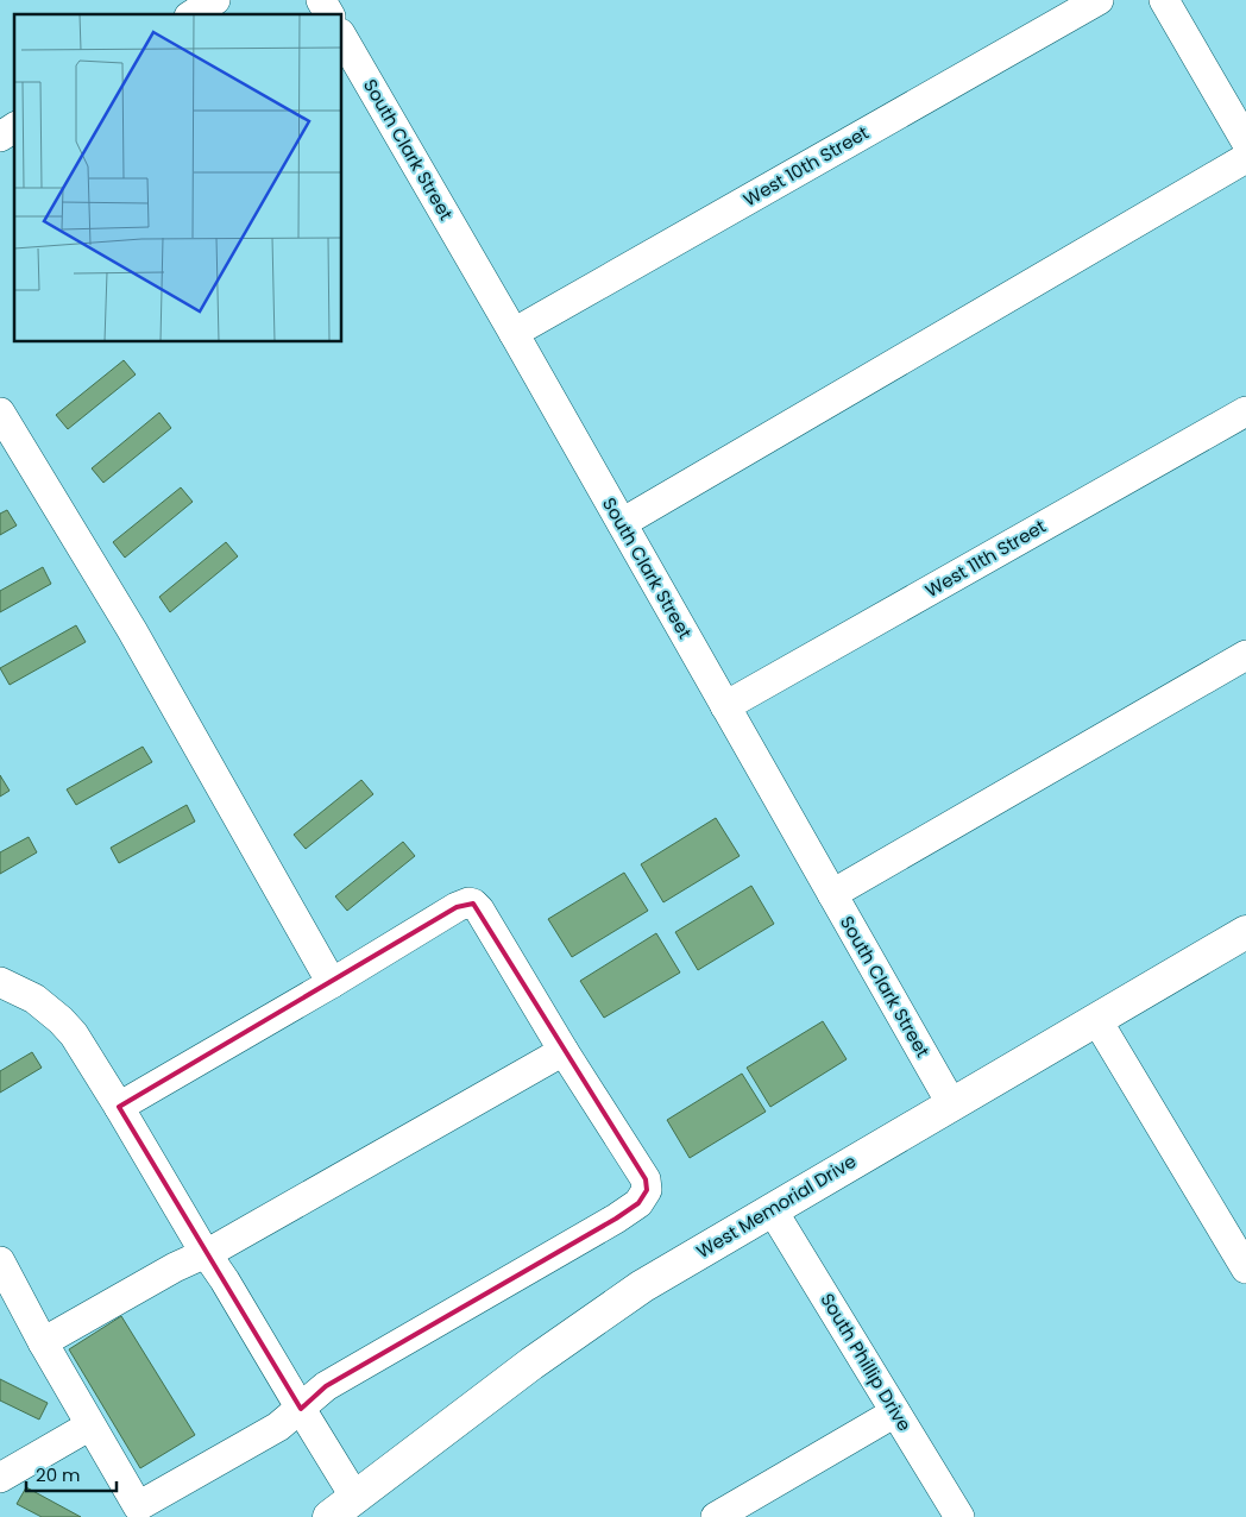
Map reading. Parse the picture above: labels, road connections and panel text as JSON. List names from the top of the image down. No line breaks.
{"streets":{"main road":["West Memorial Drive"],"street":["South Clark Street","West 10th Street","West 11th Street","South Phillip Drive"]},"crossings":[["South Clark Street","West 10th Street"],["South Clark Street","West 11th Street"],["South Clark Street","West Memorial Drive"],["West Memorial Drive","South Phillip Drive"]],"scale_bar":"20 m"}
